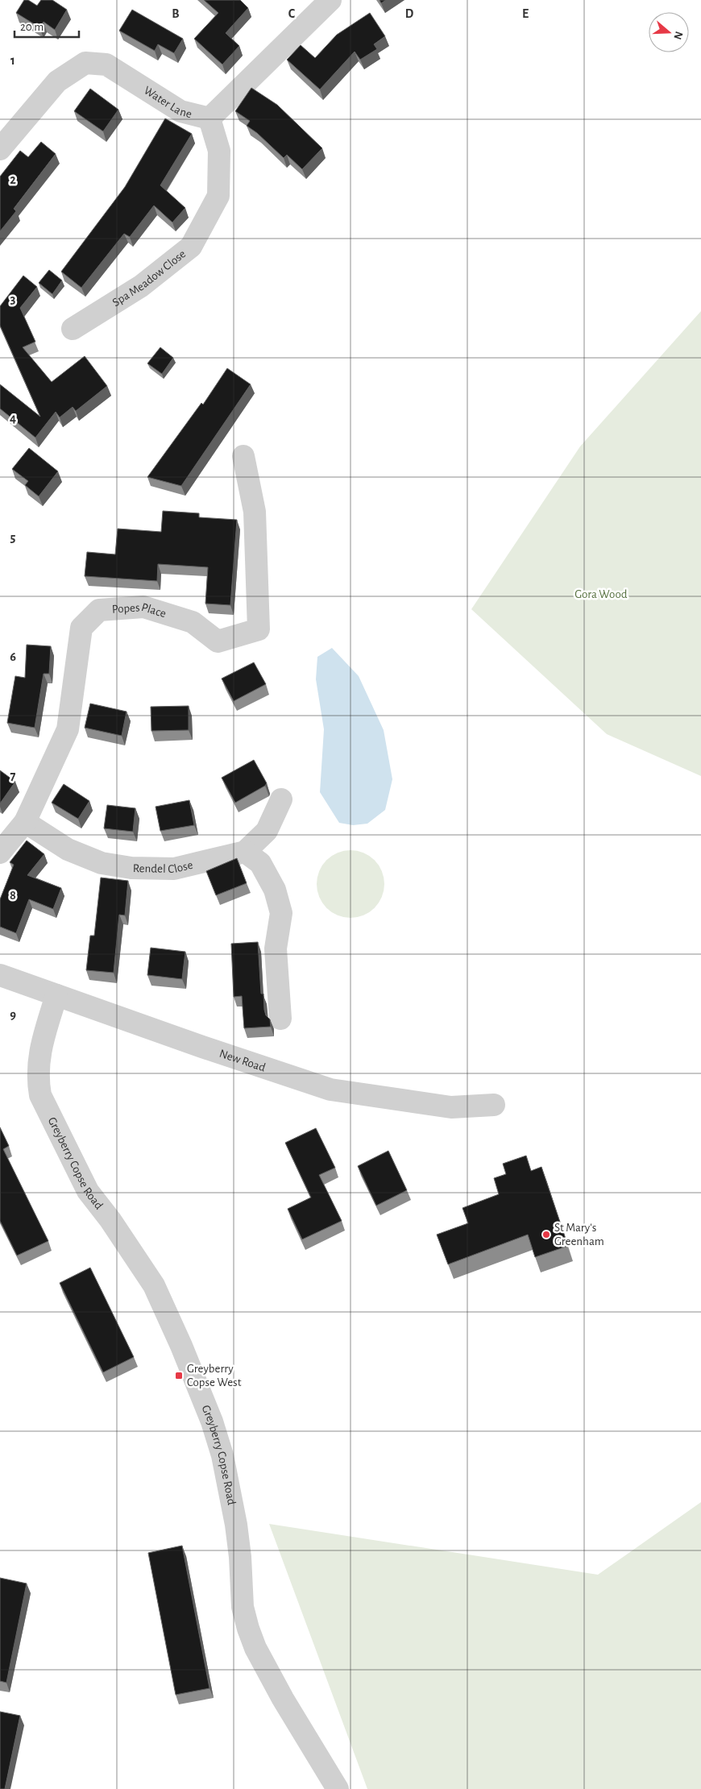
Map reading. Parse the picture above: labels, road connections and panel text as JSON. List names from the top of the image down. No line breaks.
{"streets":{"street":["Water Lane","Spa Meadow Close","Popes Place","Rendel Close","New Road","Greyberry Copse Road"]},"crossings":[["Water Lane","Spa Meadow Close"],["Popes Place","Rendel Close"],["New Road","Greyberry Copse Road"]],"parks":["Gora Wood"],"places":{"other":["St Mary's Greenham"],"transit":["Greyberry Copse West"]},"scale_bar":"20 m","north":"right","grid":{"columns":["B","C","D","E"],"rows":["1","2","3","4","5","6","7","8","9"]}}
